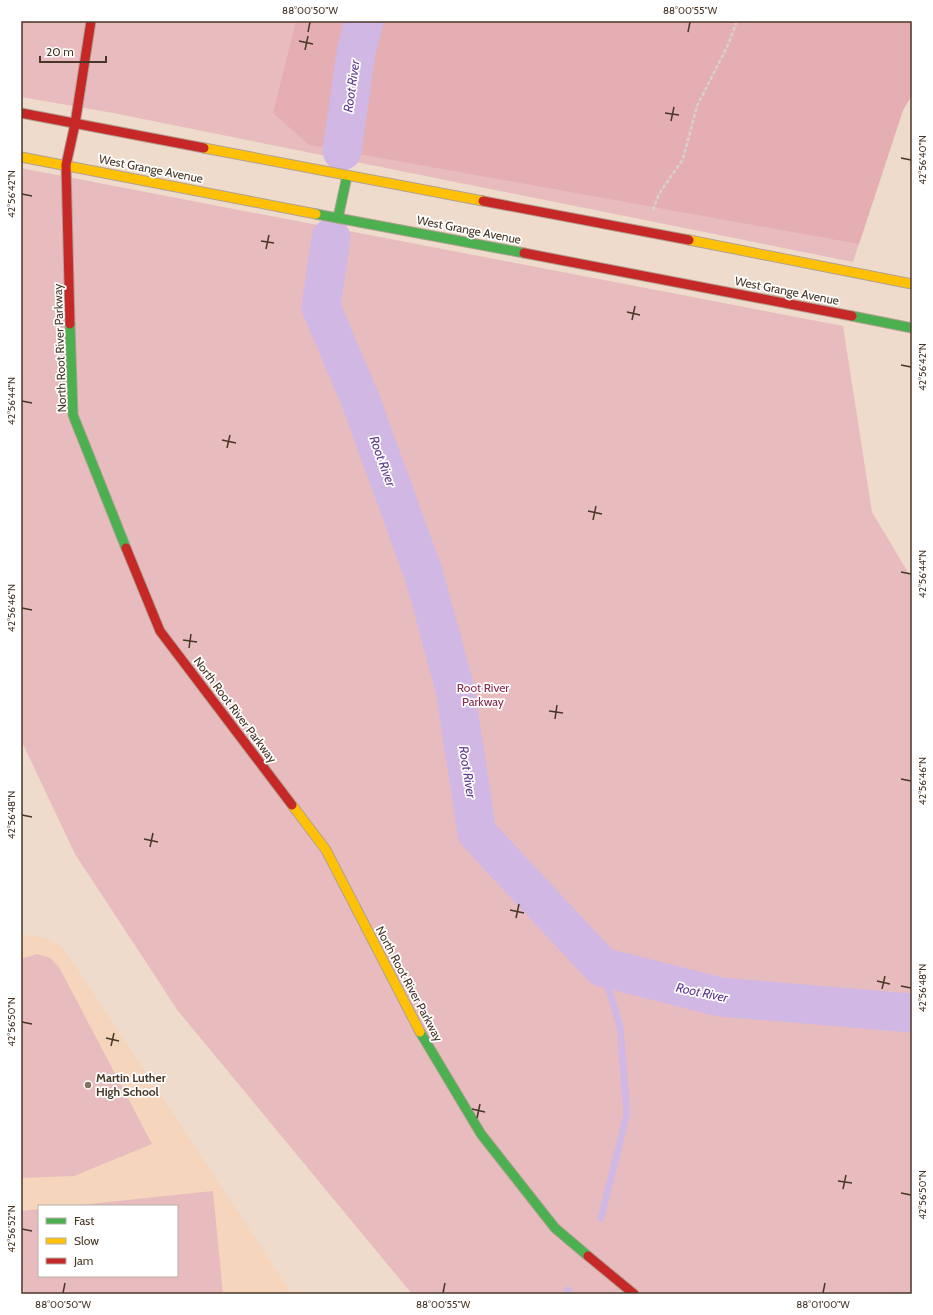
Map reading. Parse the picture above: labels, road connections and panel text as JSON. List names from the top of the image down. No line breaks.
{"streets":{"street":["West Grange Avenue","North Root River Parkway"]},"crossings":[["West Grange Avenue","North Root River Parkway"]],"water":["Root River"],"parks":["Root River Parkway"],"places":["Martin Luther High School"],"legend":["Fast","Slow","Jam"],"scale_bar":"20 m","coordinates":["88°00'50\"W","88°00'55\"W","42°56'40\"N","42°56'42\"N","42°56'44\"N","42°56'46\"N","42°56'48\"N","42°56'50\"N","42°56'52\"N","88°01'00\"W"]}
